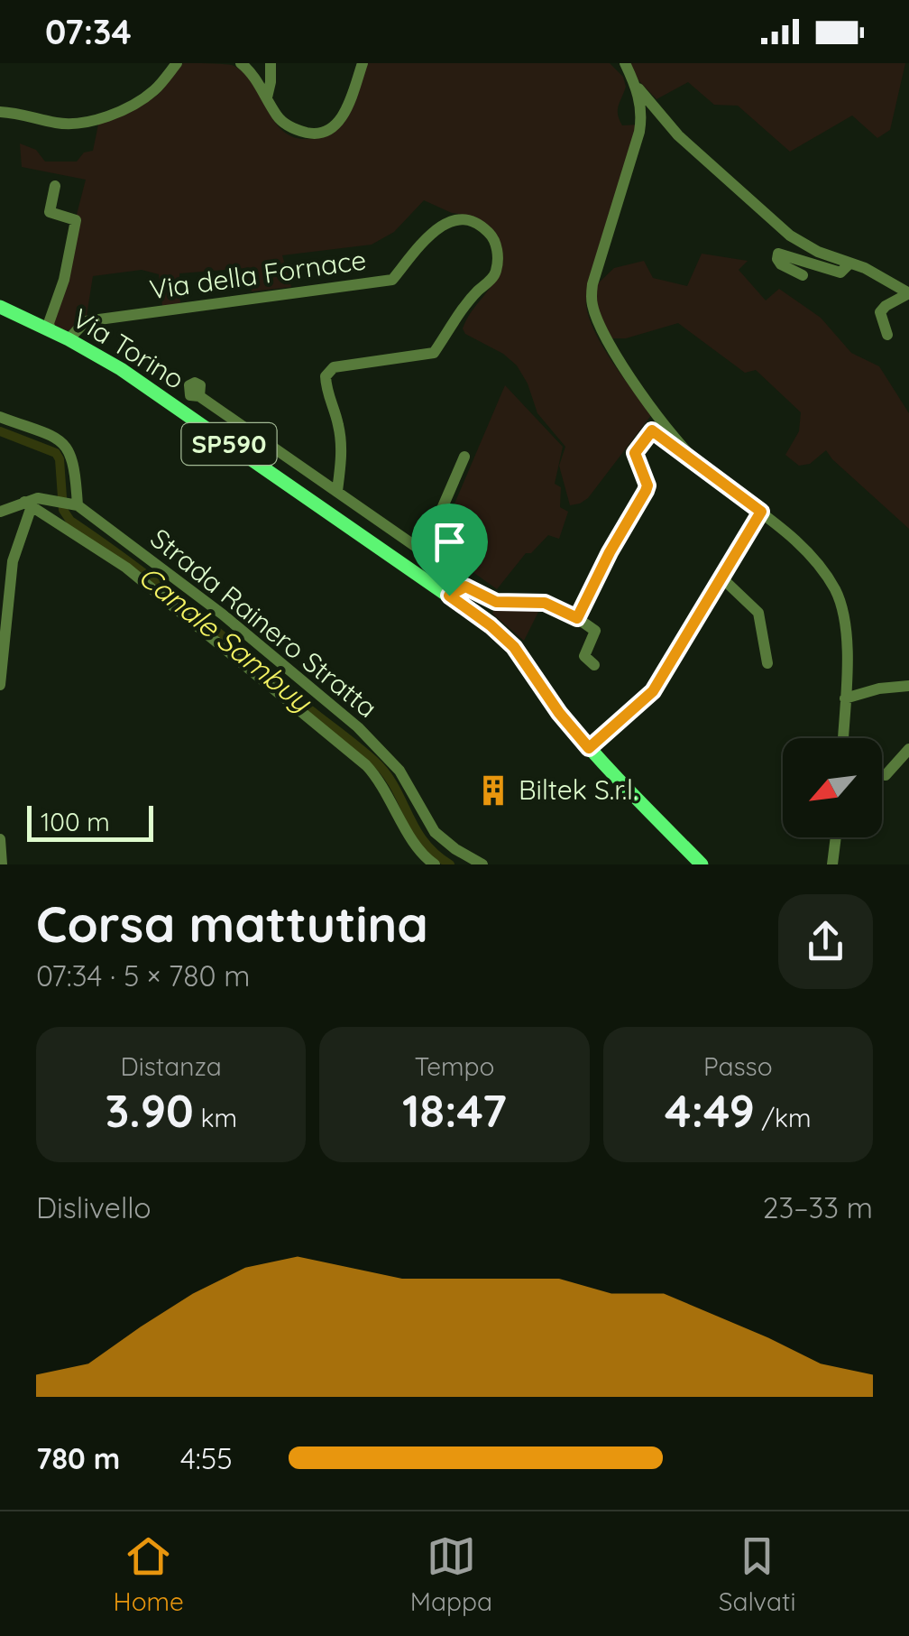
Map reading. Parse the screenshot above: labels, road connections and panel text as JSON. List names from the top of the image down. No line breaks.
{"streets":{"main road":["Via Torino","SP590"],"street":["Via della Fornace","Strada Rainero Stratta"]},"crossings":[["Via della Fornace","Via Torino"]],"water":["Canale Sambuy"],"places":{"building":["Biltek S.r.l."]},"scale_bar":"100 m","north":"bottom left","page":{"status":"07:34","scale":"100 m","heading":["Corsa mattutina","07:34 · 5 × 780 m"],"stats":[["Distanza","3.90 km"],["Tempo","18:47"],["Passo","4:49 /km"]],"chart":["Dislivello","23–33 m"],"list":[{"name":"780 m","note":"4:55"}],"tabs":["Home","Mappa","Salvati"]}}
